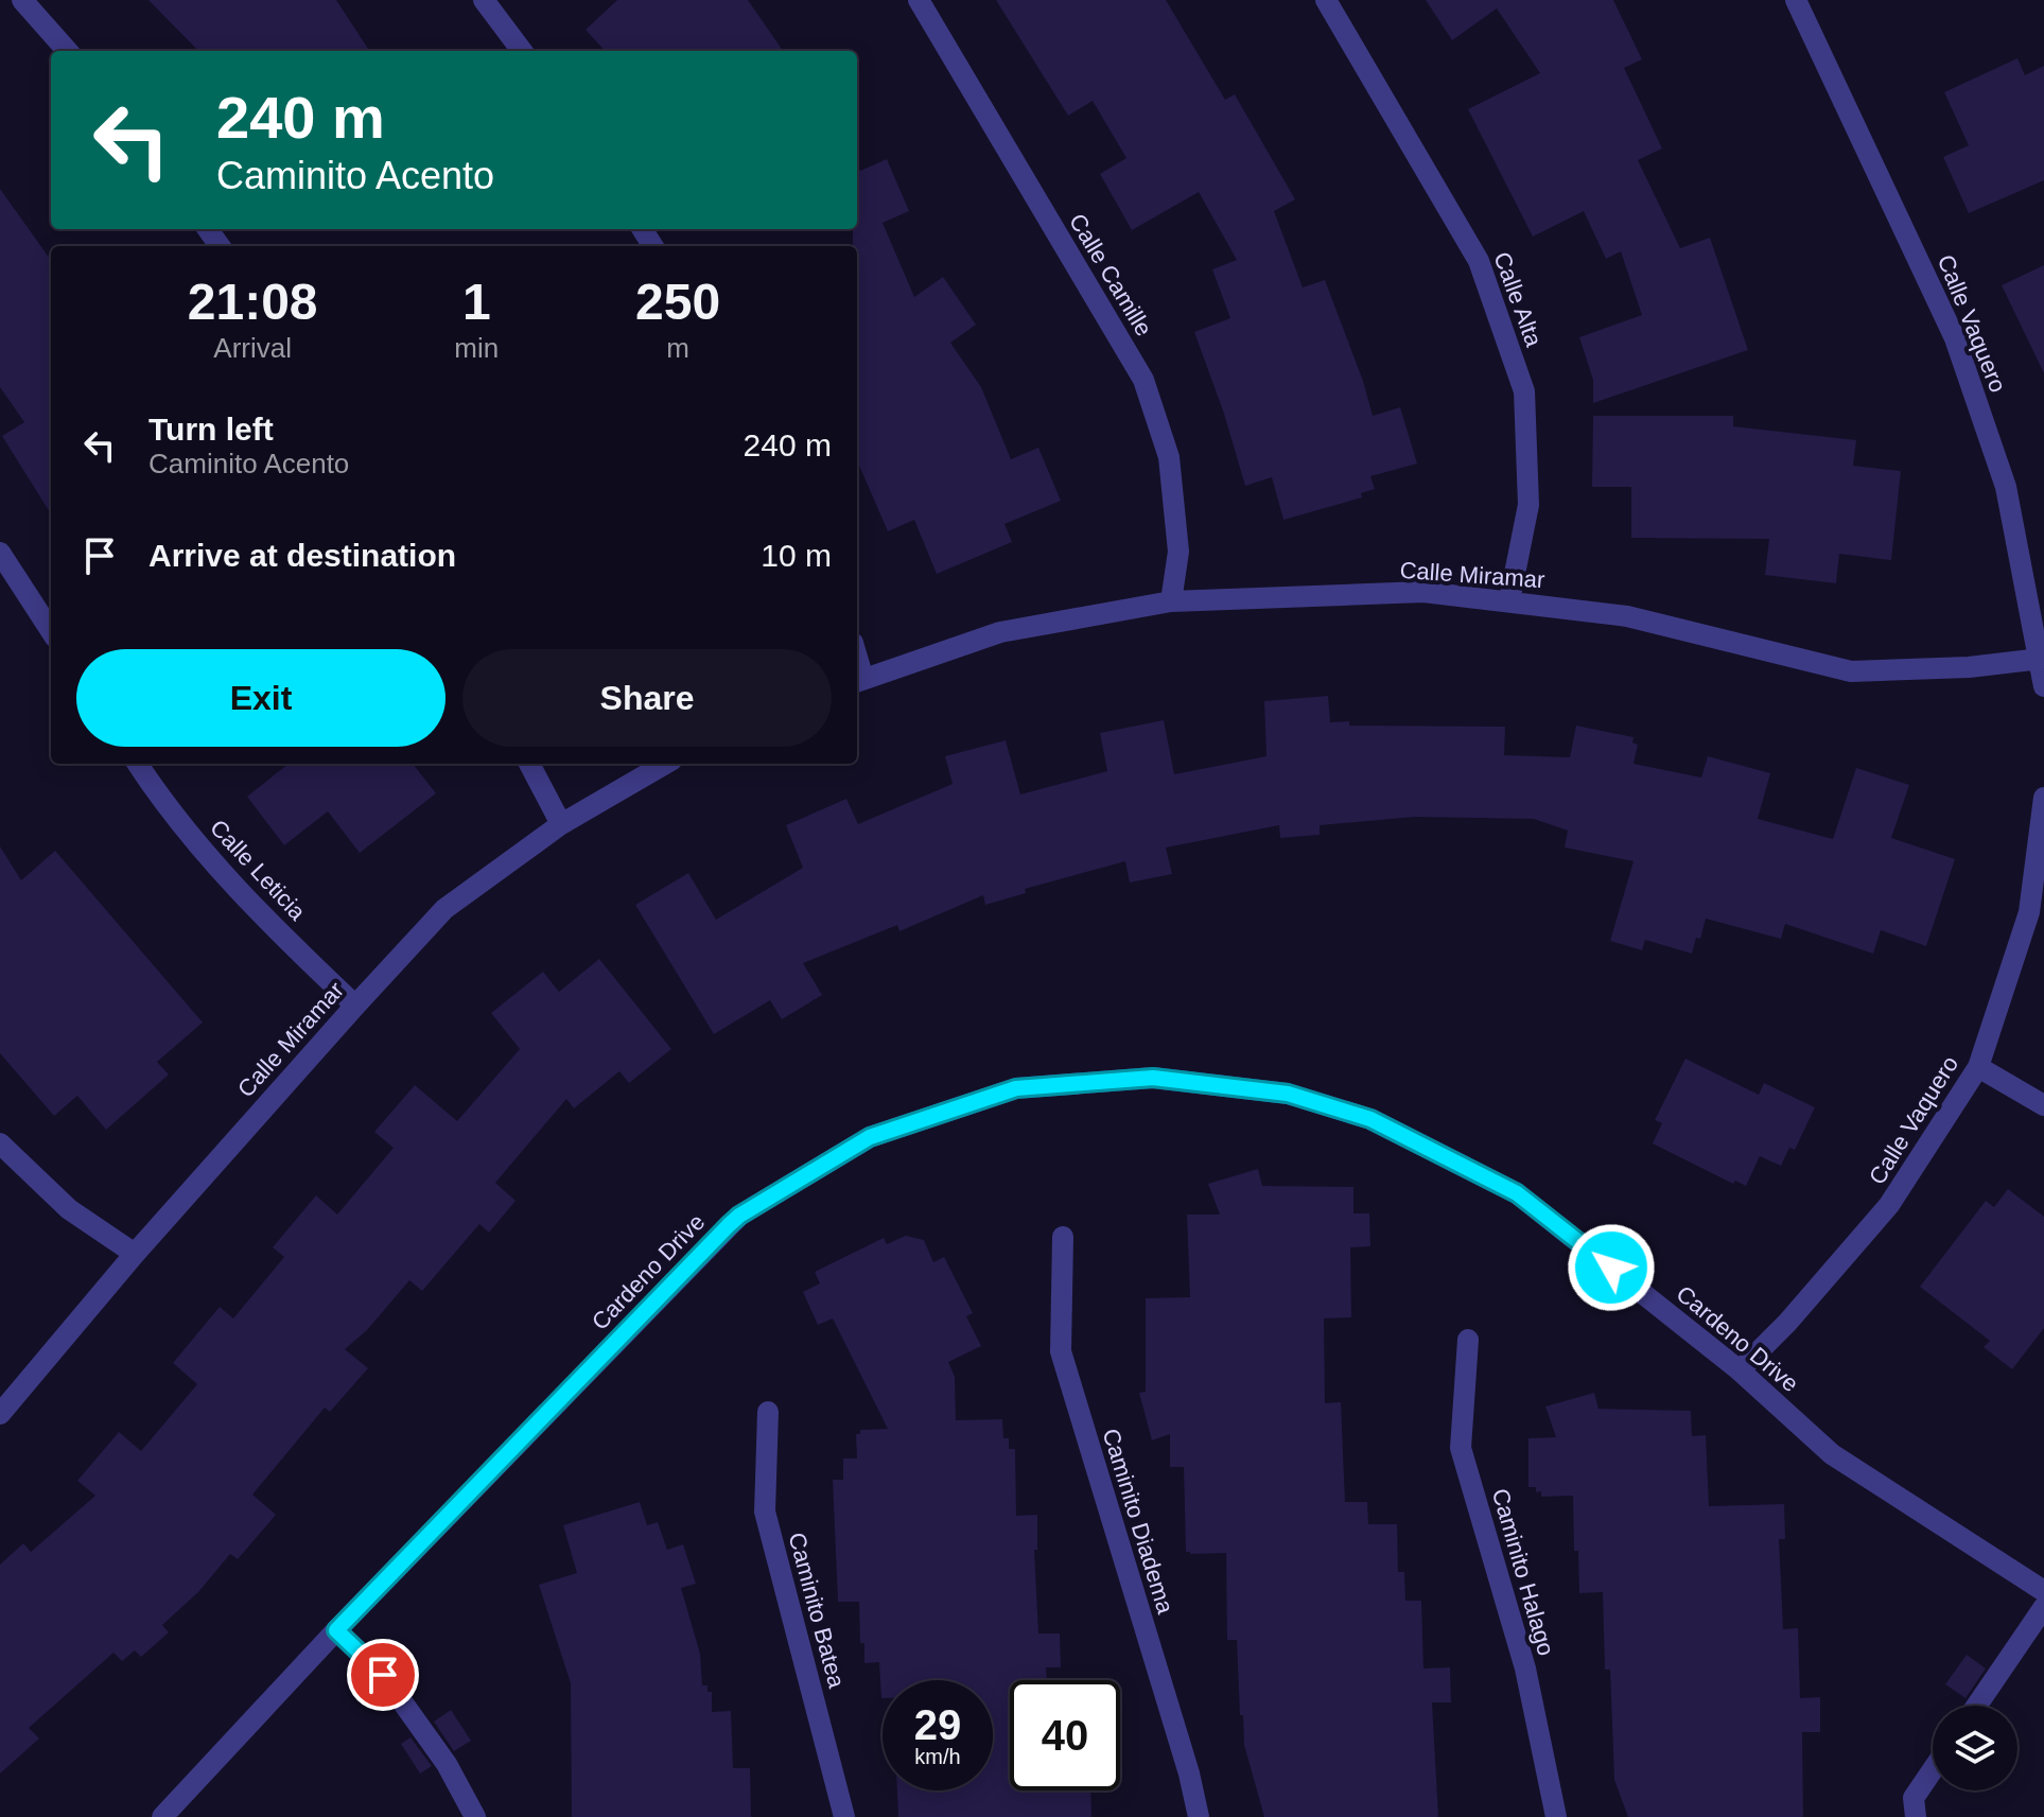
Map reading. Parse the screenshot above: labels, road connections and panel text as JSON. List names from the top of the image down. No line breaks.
{"streets":{"street":["Calle Camille","Calle Alta","Calle Vaquero","Calle Miramar","Calle Leticia","Cardeno Drive","Caminito Diadema","Caminito Halago","Caminito Batea"]},"crossings":[["Calle Camille","Calle Miramar"],["Calle Alta","Calle Miramar"],["Calle Vaquero","Calle Miramar"],["Calle Vaquero","Cardeno Drive"],["Calle Miramar","Calle Leticia"]],"page":{"turn":["240 m","Caminito Acento"],"eta":["21:08","Arrival","1","min","250","m"],"list":[{"name":"Turn left","note":"Caminito Acento","value":"240 m"},{"name":"Arrive at destination","value":"10 m"}],"buttons":["Exit","Share"],"speed":"29 km/h","limit":"40"}}
